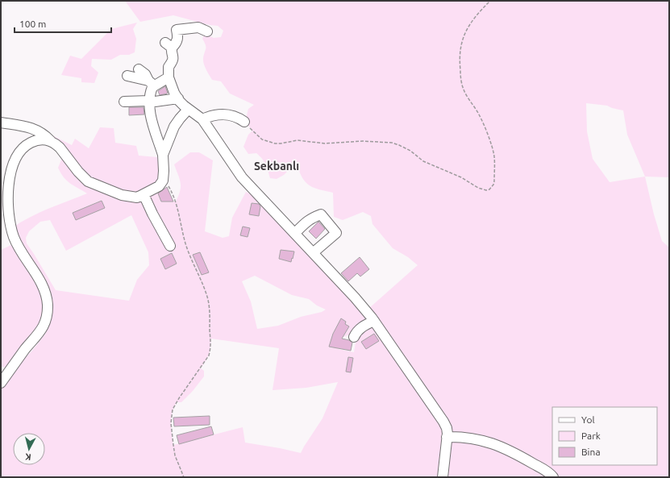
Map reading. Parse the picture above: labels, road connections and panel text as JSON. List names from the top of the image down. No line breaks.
{"districts":["Sekbanlı"],"legend":["Yol","Park","Bina"],"scale_bar":"100 m","north":"bottom"}
